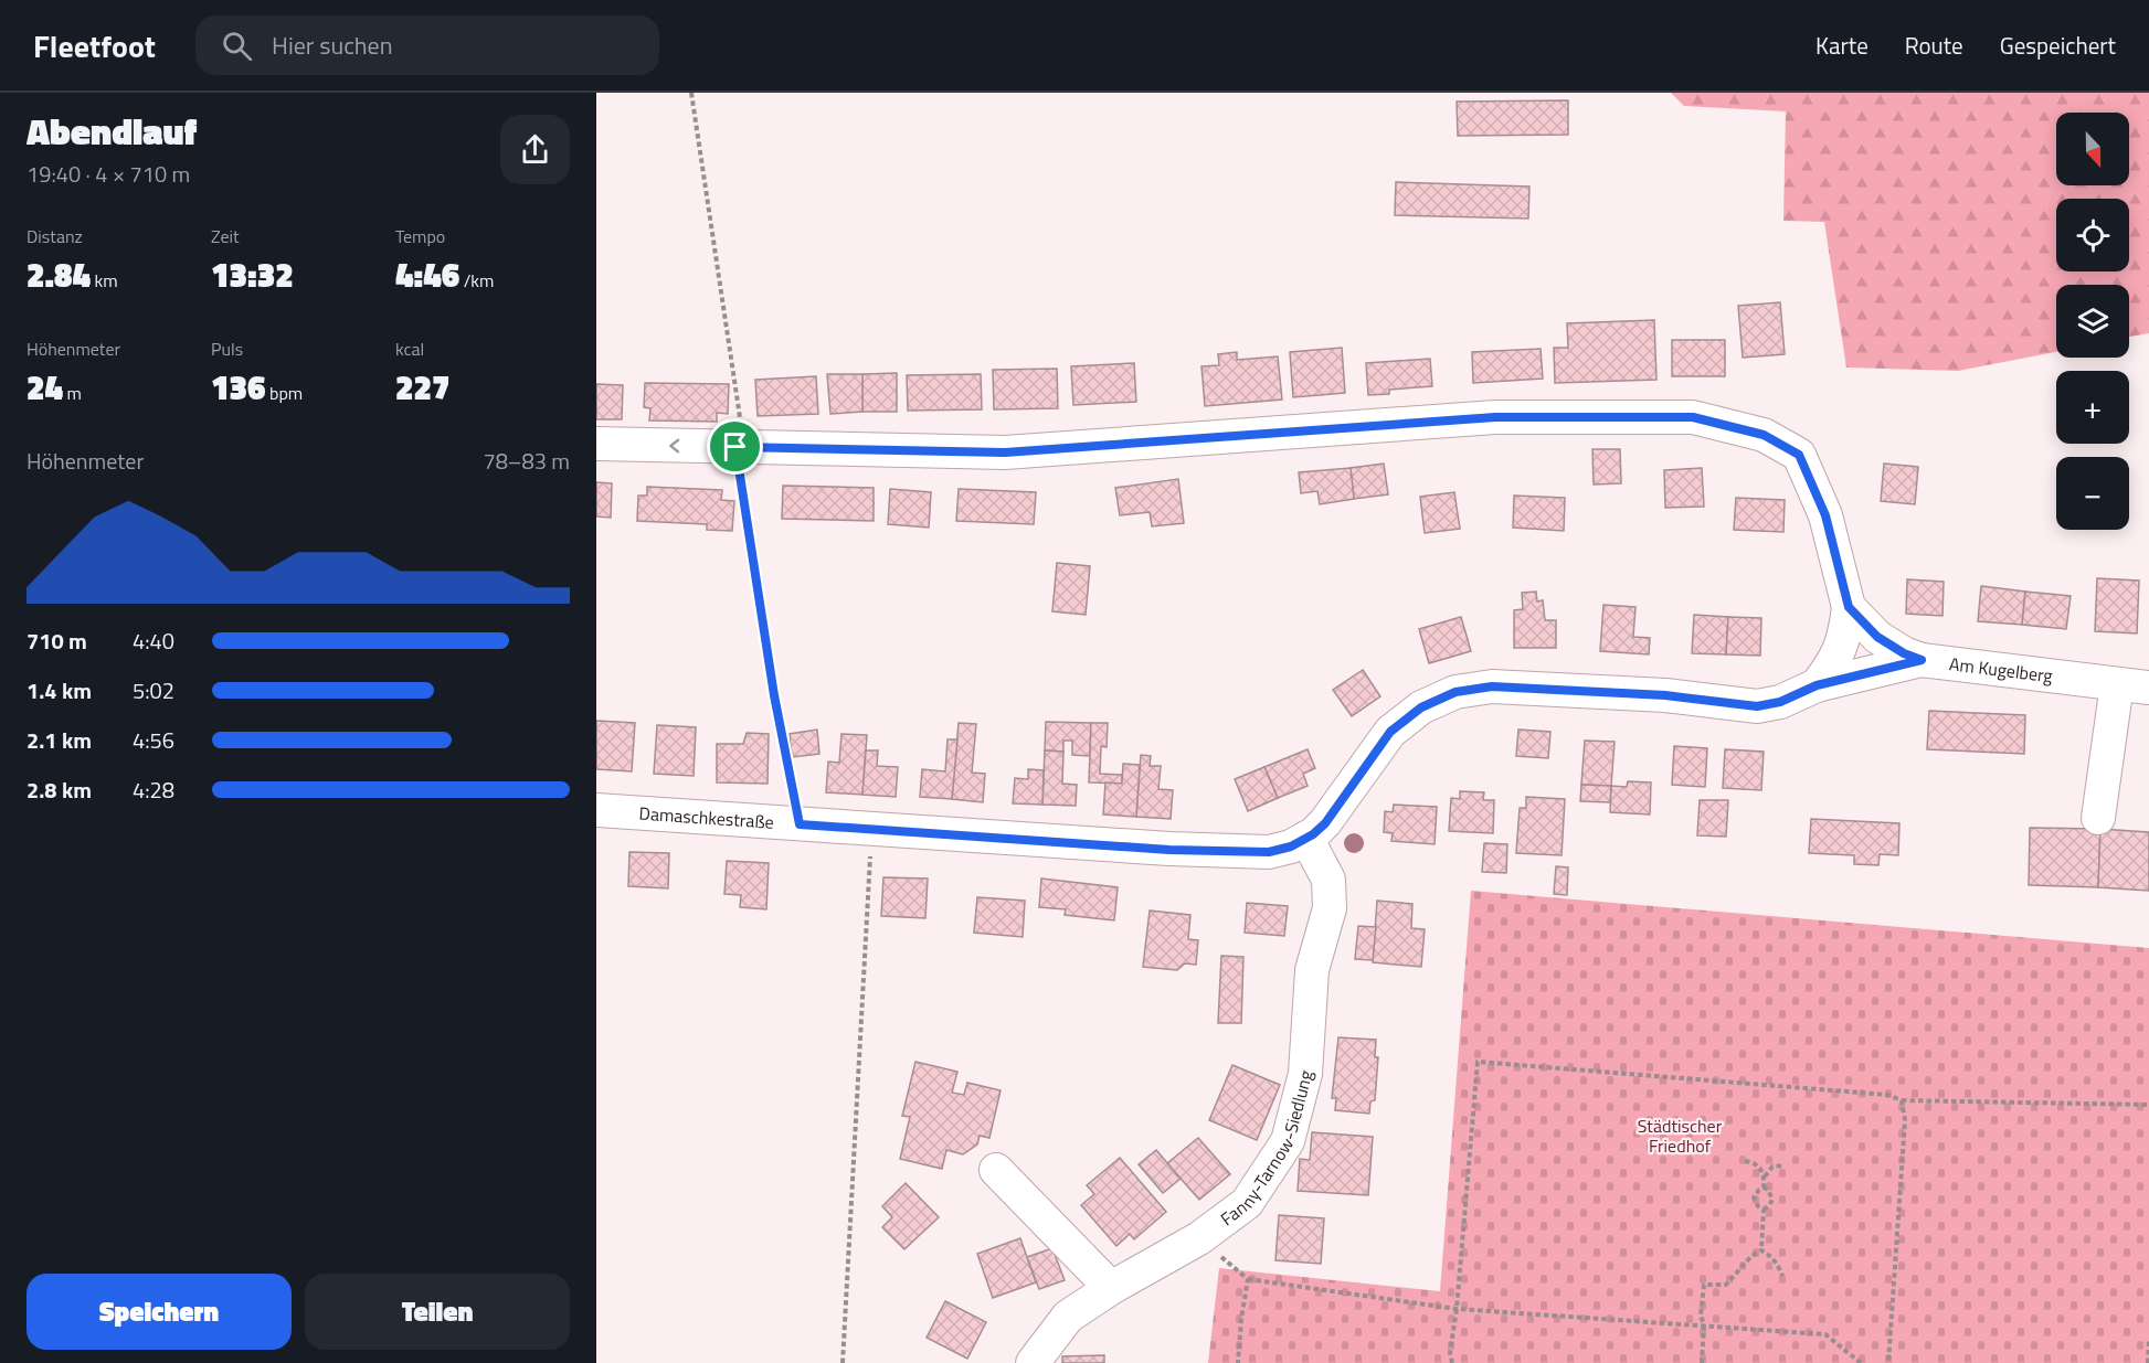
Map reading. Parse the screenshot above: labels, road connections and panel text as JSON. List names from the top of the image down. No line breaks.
{"streets":{"street":["Am Kugelberg","Damaschkestraße","Fanny-Tarnow-Siedlung"]},"crossings":[["Am Kugelberg","Damaschkestraße"],["Damaschkestraße","Fanny-Tarnow-Siedlung"]],"parks":["Städtischer Friedhof"],"north":"bottom","page":{"header":"Fleetfoot","search":"Hier suchen","nav":["Karte","Route","Gespeichert"],"heading":["Abendlauf","19:40 · 4 × 710 m"],"map_buttons":["+","−"],"stats":[["Distanz","2.84 km"],["Zeit","13:32"],["Tempo","4:46 /km"],["Höhenmeter","24 m"],["Puls","136 bpm"],["kcal","227"]],"chart":["Höhenmeter","78–83 m"],"list":[{"name":"710 m","note":"4:40"},{"name":"1.4 km","note":"5:02"},{"name":"2.1 km","note":"4:56"},{"name":"2.8 km","note":"4:28"}],"buttons":["Speichern","Teilen"]}}
